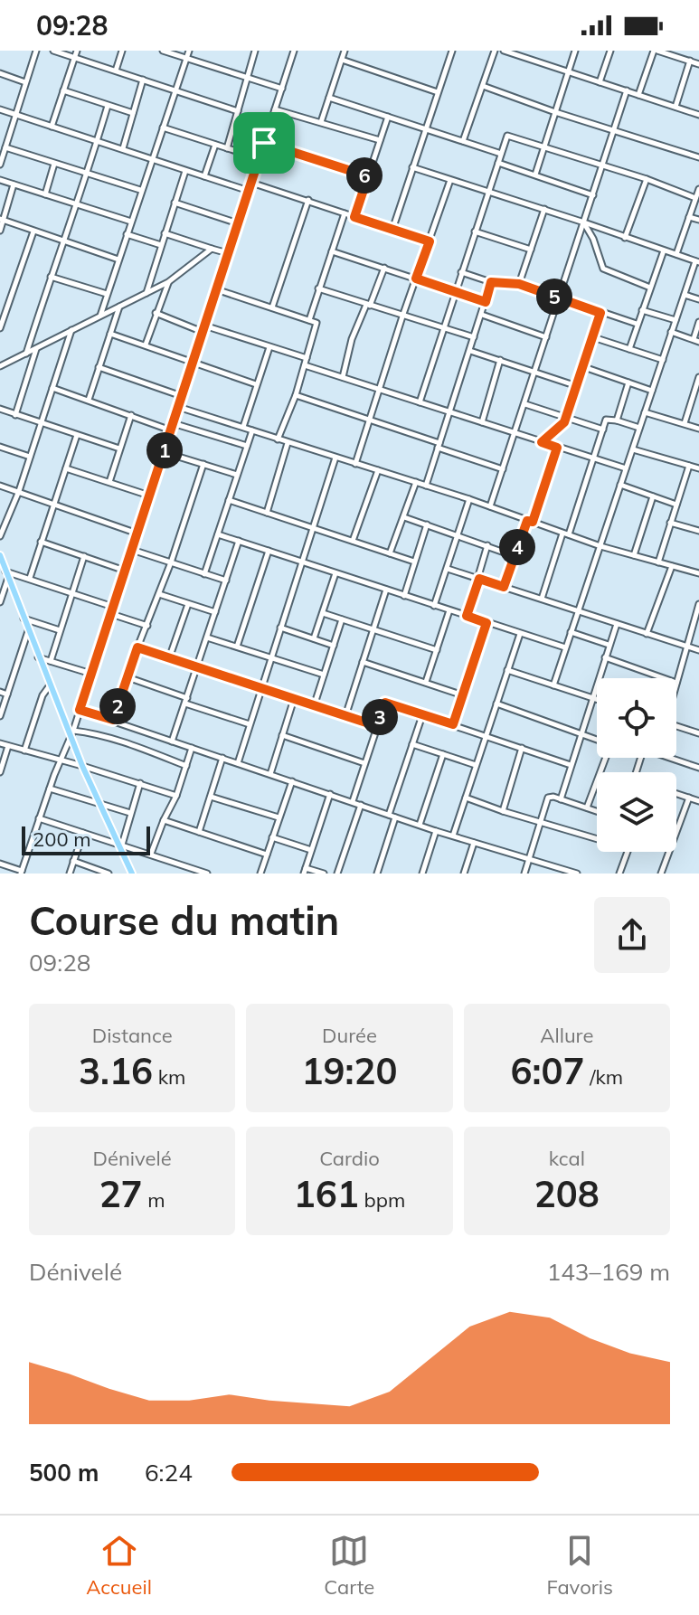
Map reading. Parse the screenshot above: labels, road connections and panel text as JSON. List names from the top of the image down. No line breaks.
{"scale_bar":"200 m","page":{"status":"09:28","pins":["6","5","1","4","2","3"],"scale":"200 m","heading":["Course du matin","09:28"],"stats":[["Distance","3.16 km"],["Durée","19:20"],["Allure","6:07 /km"],["Dénivelé","27 m"],["Cardio","161 bpm"],["kcal","208"]],"chart":["Dénivelé","143–169 m"],"list":[{"name":"500 m","note":"6:24"}],"tabs":["Accueil","Carte","Favoris"]}}
